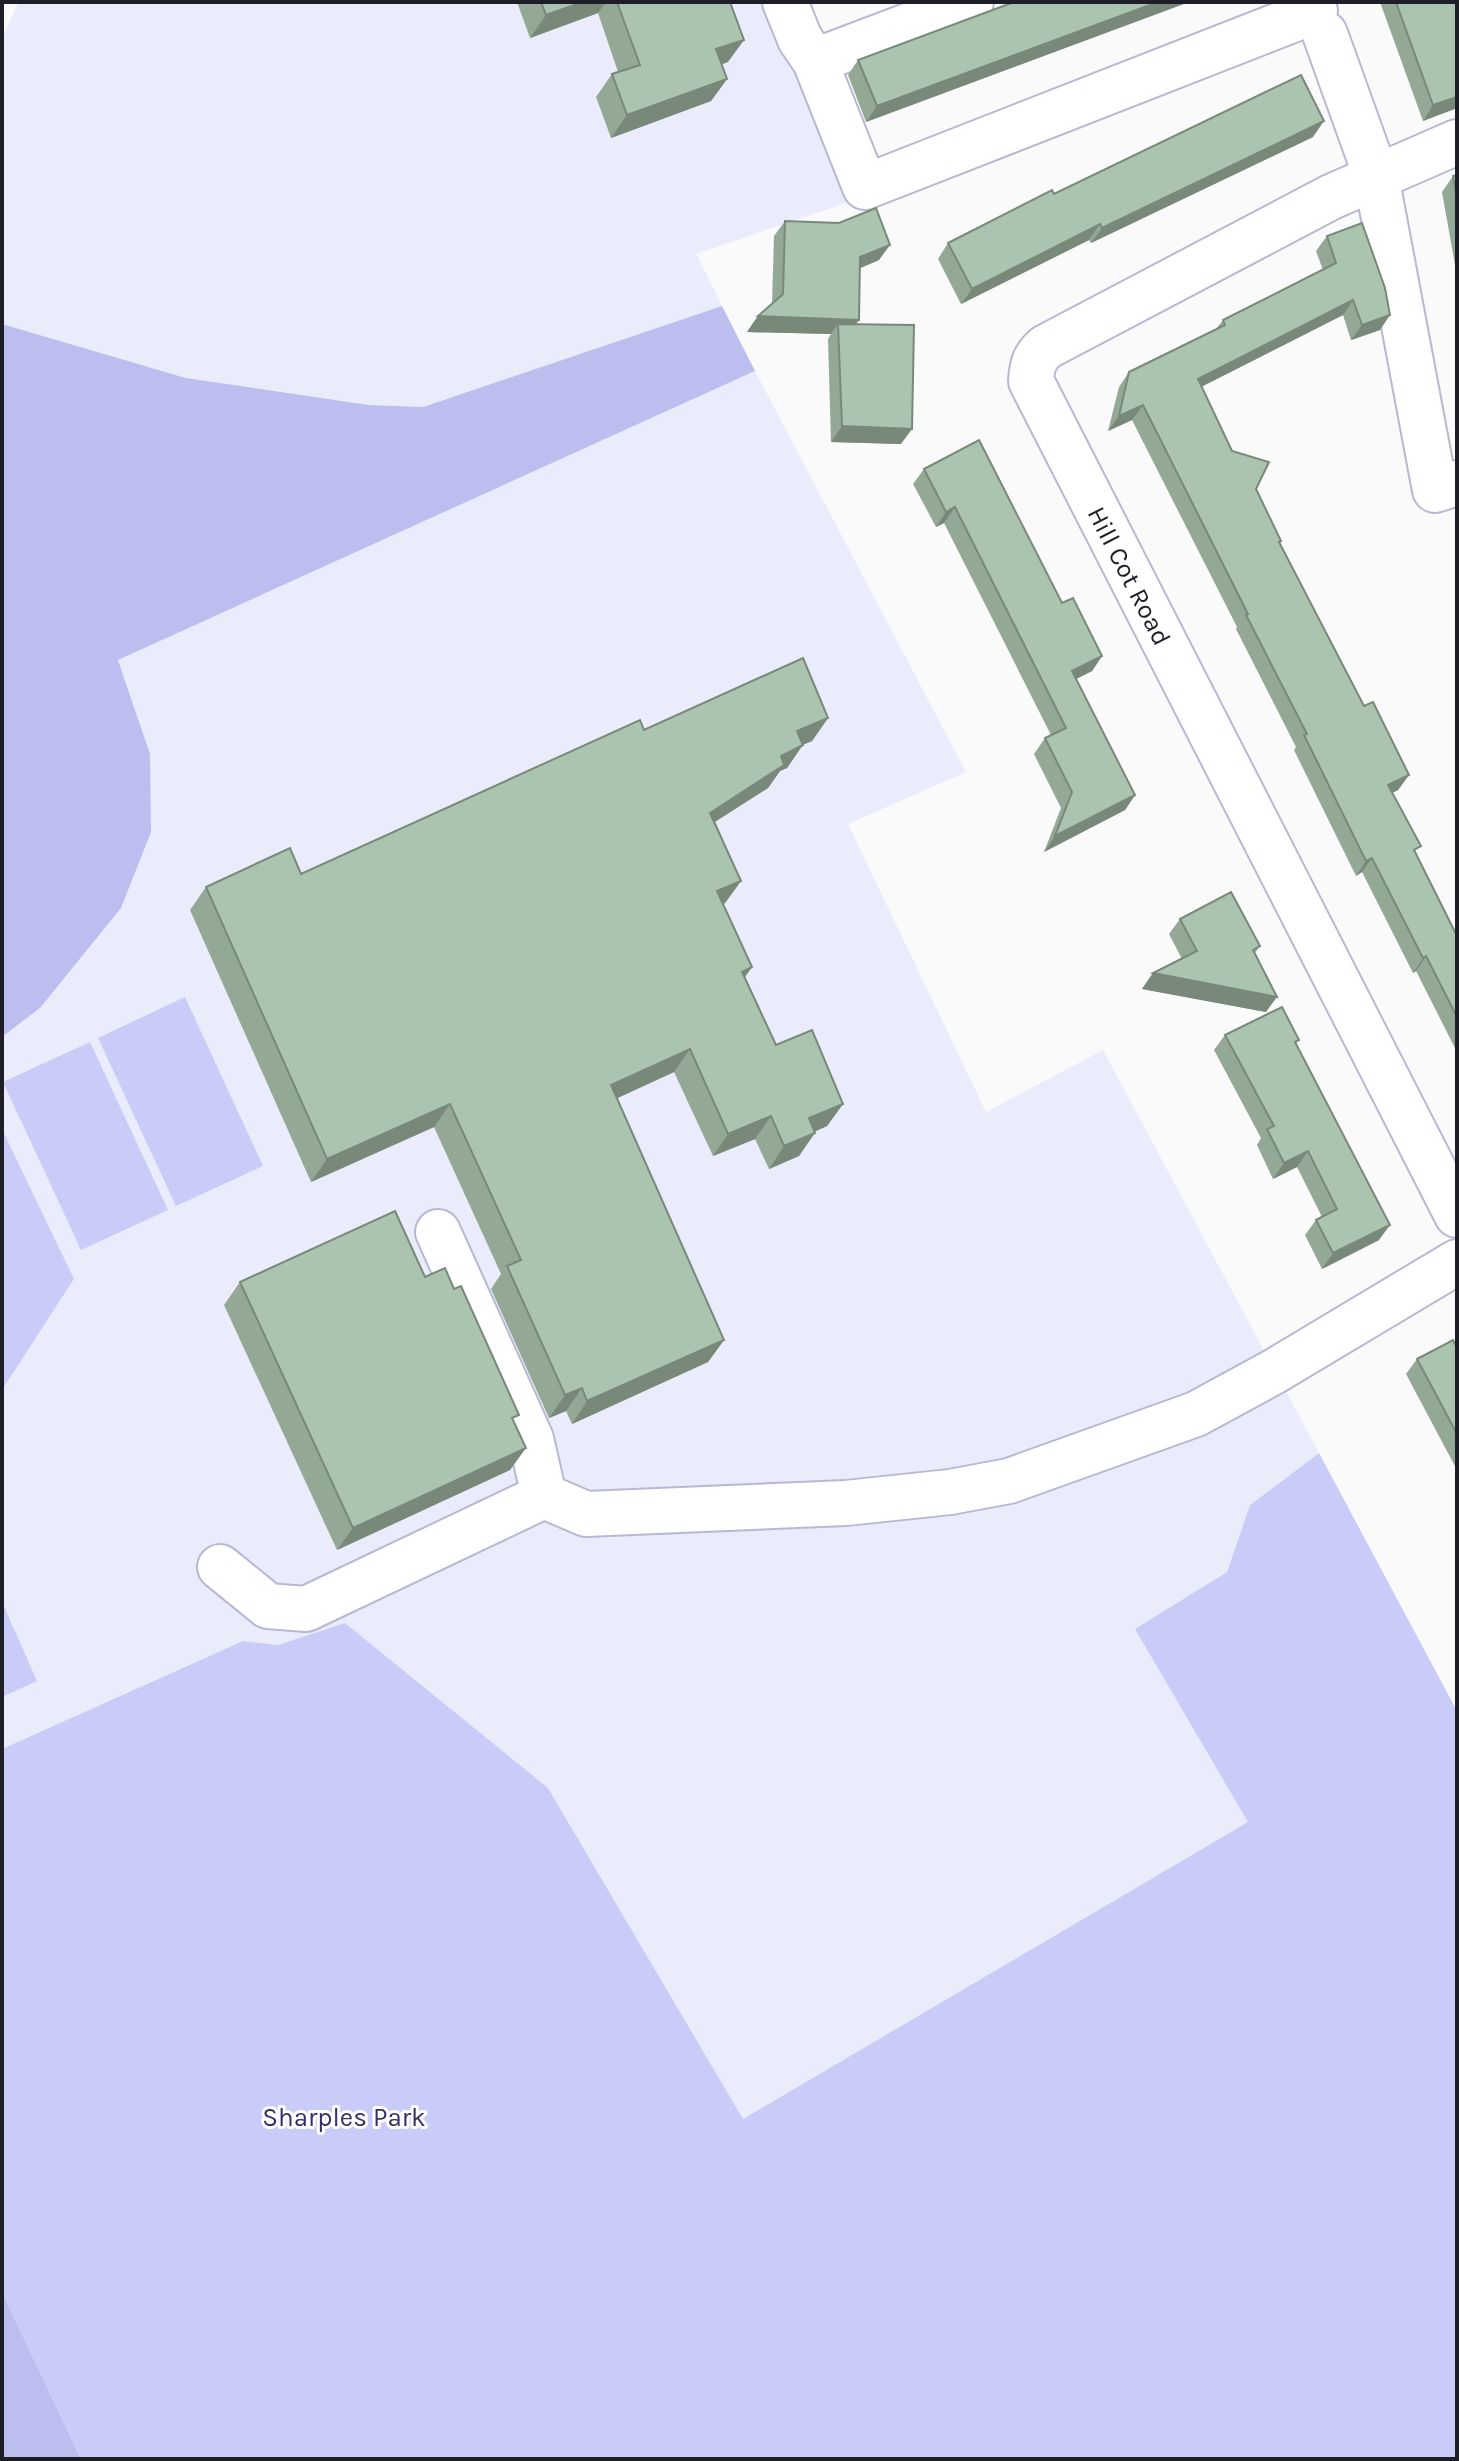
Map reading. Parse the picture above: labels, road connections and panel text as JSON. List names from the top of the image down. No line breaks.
{"streets":{"street":["Hill Cot Road"]},"parks":["Sharples Park"]}
